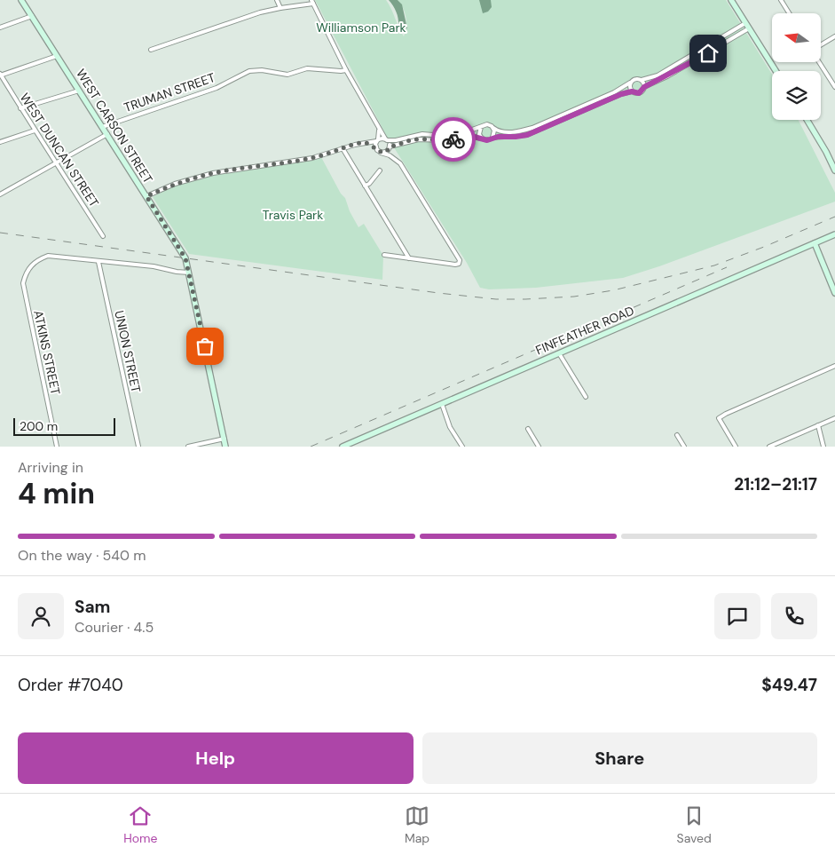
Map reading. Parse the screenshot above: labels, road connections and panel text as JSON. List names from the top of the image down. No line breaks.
{"streets":{"street":["TRUMAN STREET","WEST CARSON STREET","WEST DUNCAN STREET","FINFEATHER ROAD","UNION STREET","ATKINS STREET"]},"crossings":[["TRUMAN STREET","WEST CARSON STREET"],["UNION STREET","ATKINS STREET"]],"parks":["Williamson Park","Travis Park"],"scale_bar":"200 m","north":"left","page":{"scale":"200 m","heading":["4 min","Arriving in","21:12–21:17"],"panel":["Sam","Courier · 4.5","Order #7040","$49.47"],"bar":"On the way · 540 m","buttons":["Help","Share"],"tabs":["Home","Map","Saved"]}}
